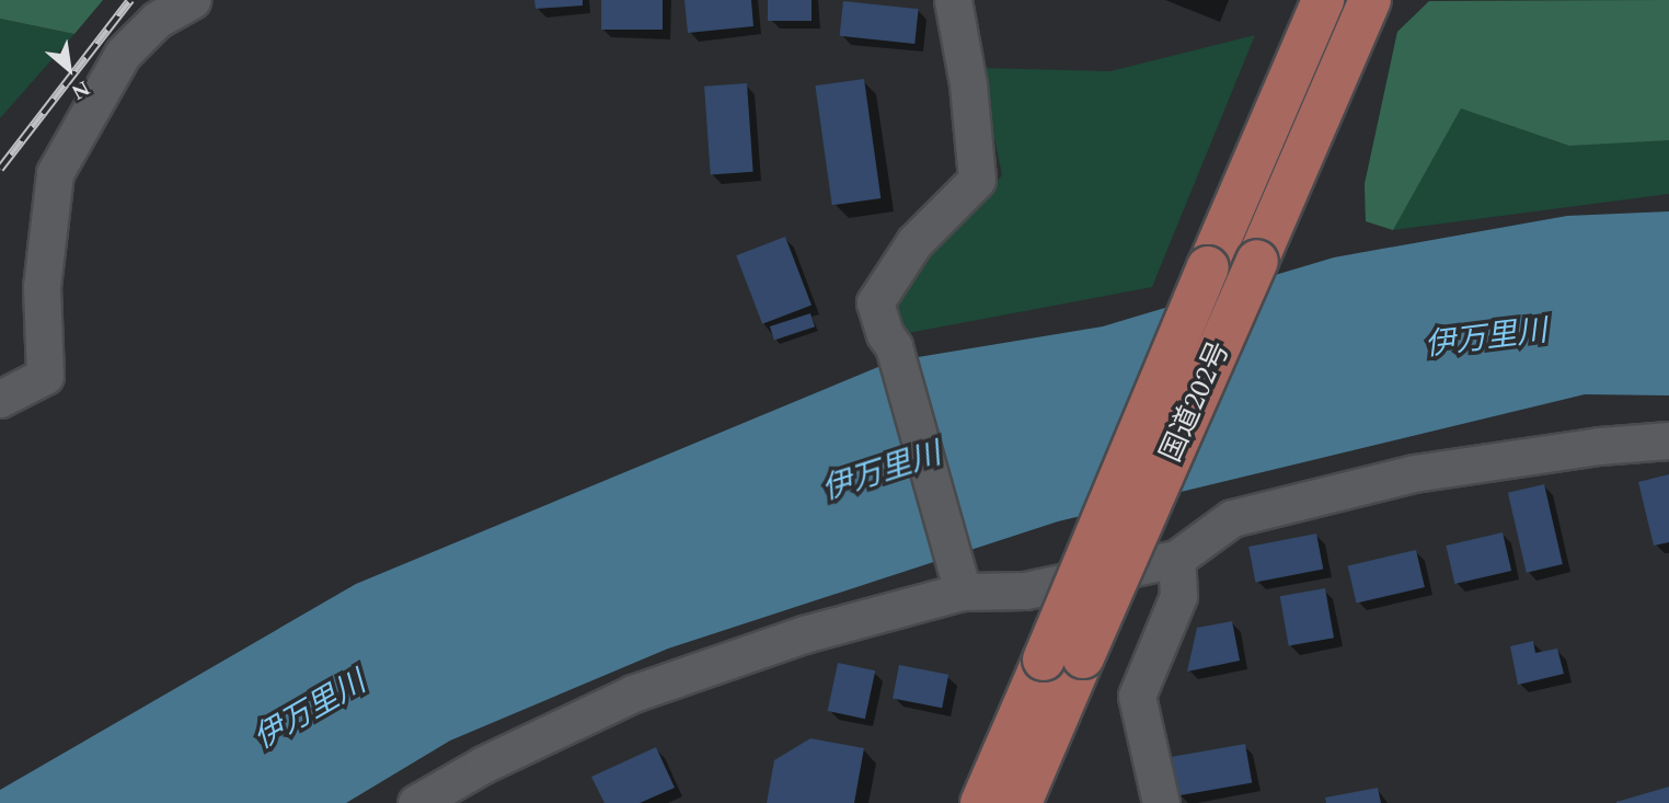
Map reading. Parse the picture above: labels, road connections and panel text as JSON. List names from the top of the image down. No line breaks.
{"streets":{"highway":["国道202号"]},"water":["伊万里川"],"north":"bottom right"}
